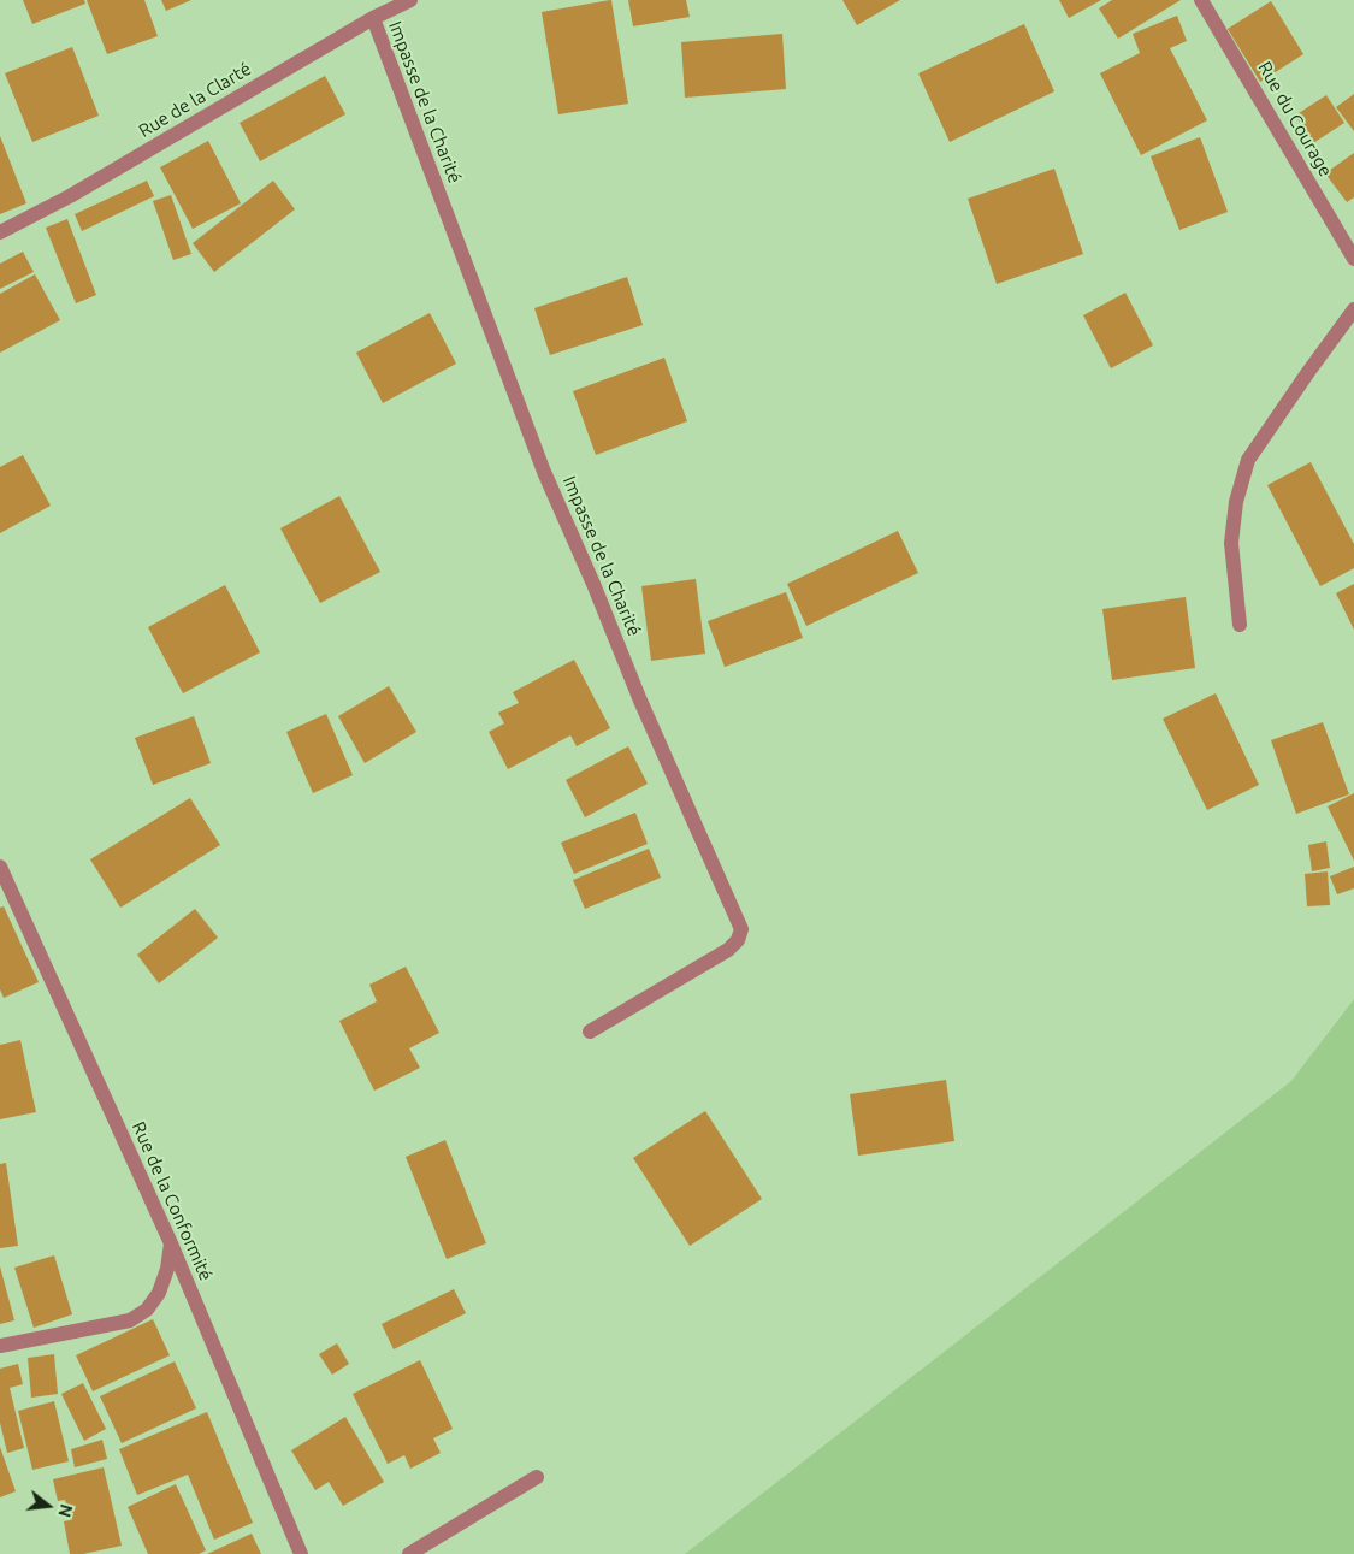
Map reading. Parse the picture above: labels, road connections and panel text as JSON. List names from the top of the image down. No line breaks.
{"streets":{"street":["Rue de la Clarté","Impasse de la Charité","Rue du Courage","Rue de la Conformité"]},"crossings":[["Rue de la Clarté","Impasse de la Charité"]],"north":"right"}
